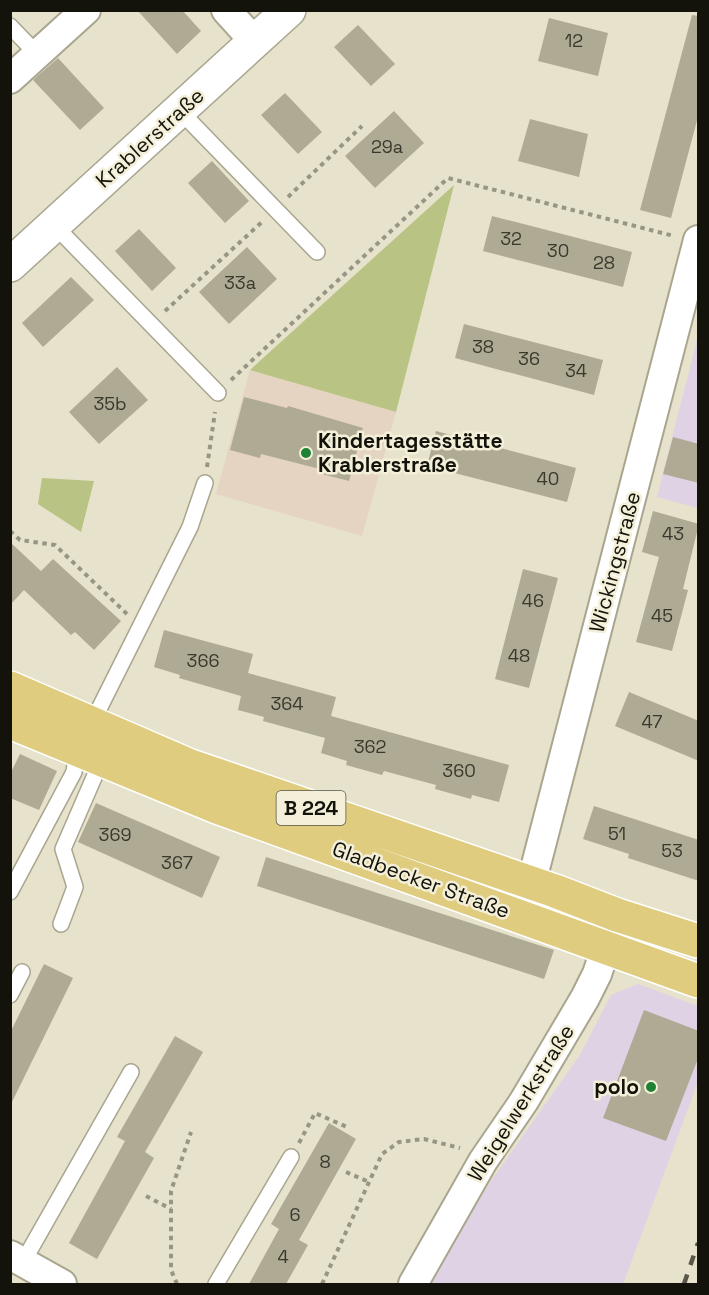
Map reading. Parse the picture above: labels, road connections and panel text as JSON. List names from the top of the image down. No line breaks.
{"streets":{"main road":["B 224","Gladbecker Straße"],"street":["Krablerstraße","Wickingstraße","Weigelwerkstraße"]},"crossings":[["Wickingstraße","Gladbecker Straße"],["Gladbecker Straße","Weigelwerkstraße"]],"places":["Kindertagesstätte Krablerstraße","polo"],"house_numbers":["12","29a","32","30","28","33a","38","36","34","35b","40","43","46","45","48","366","364","47","362","360","51","369","53","367","8","6","4"]}
